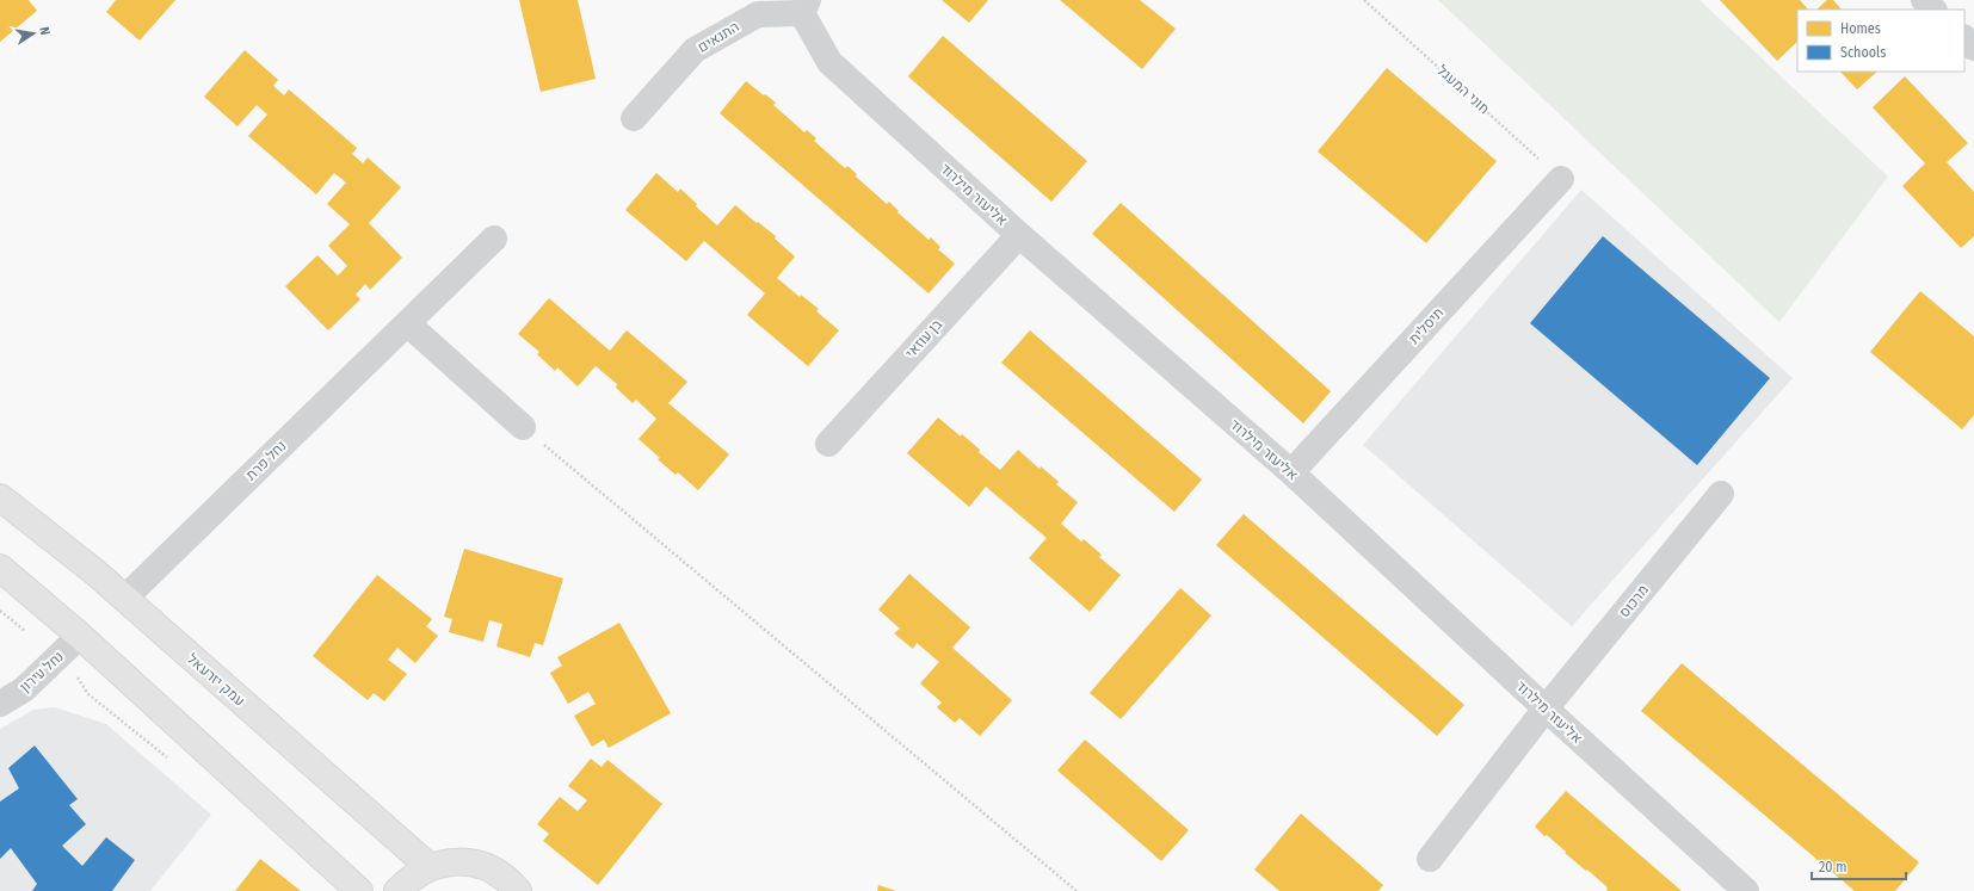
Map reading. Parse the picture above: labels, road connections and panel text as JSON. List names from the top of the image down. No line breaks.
{"streets":{"main road":["עמק יזרעאל"],"street":["התנאים","אליעזר מילרוד","תיסלית","בן עוזאי","נחל פרת","מרכוס","נחל עירון"],"path":["חוני המעגל"]},"crossings":[["התנאים","אליעזר מילרוד"],["חוני המעגל","תיסלית"],["אליעזר מילרוד","תיסלית"],["אליעזר מילרוד","בן עוזאי"],["אליעזר מילרוד","מרכוס"],["נחל פרת","עמק יזרעאל"]],"legend":["Homes","Schools"],"scale_bar":"20 m","north":"right"}
